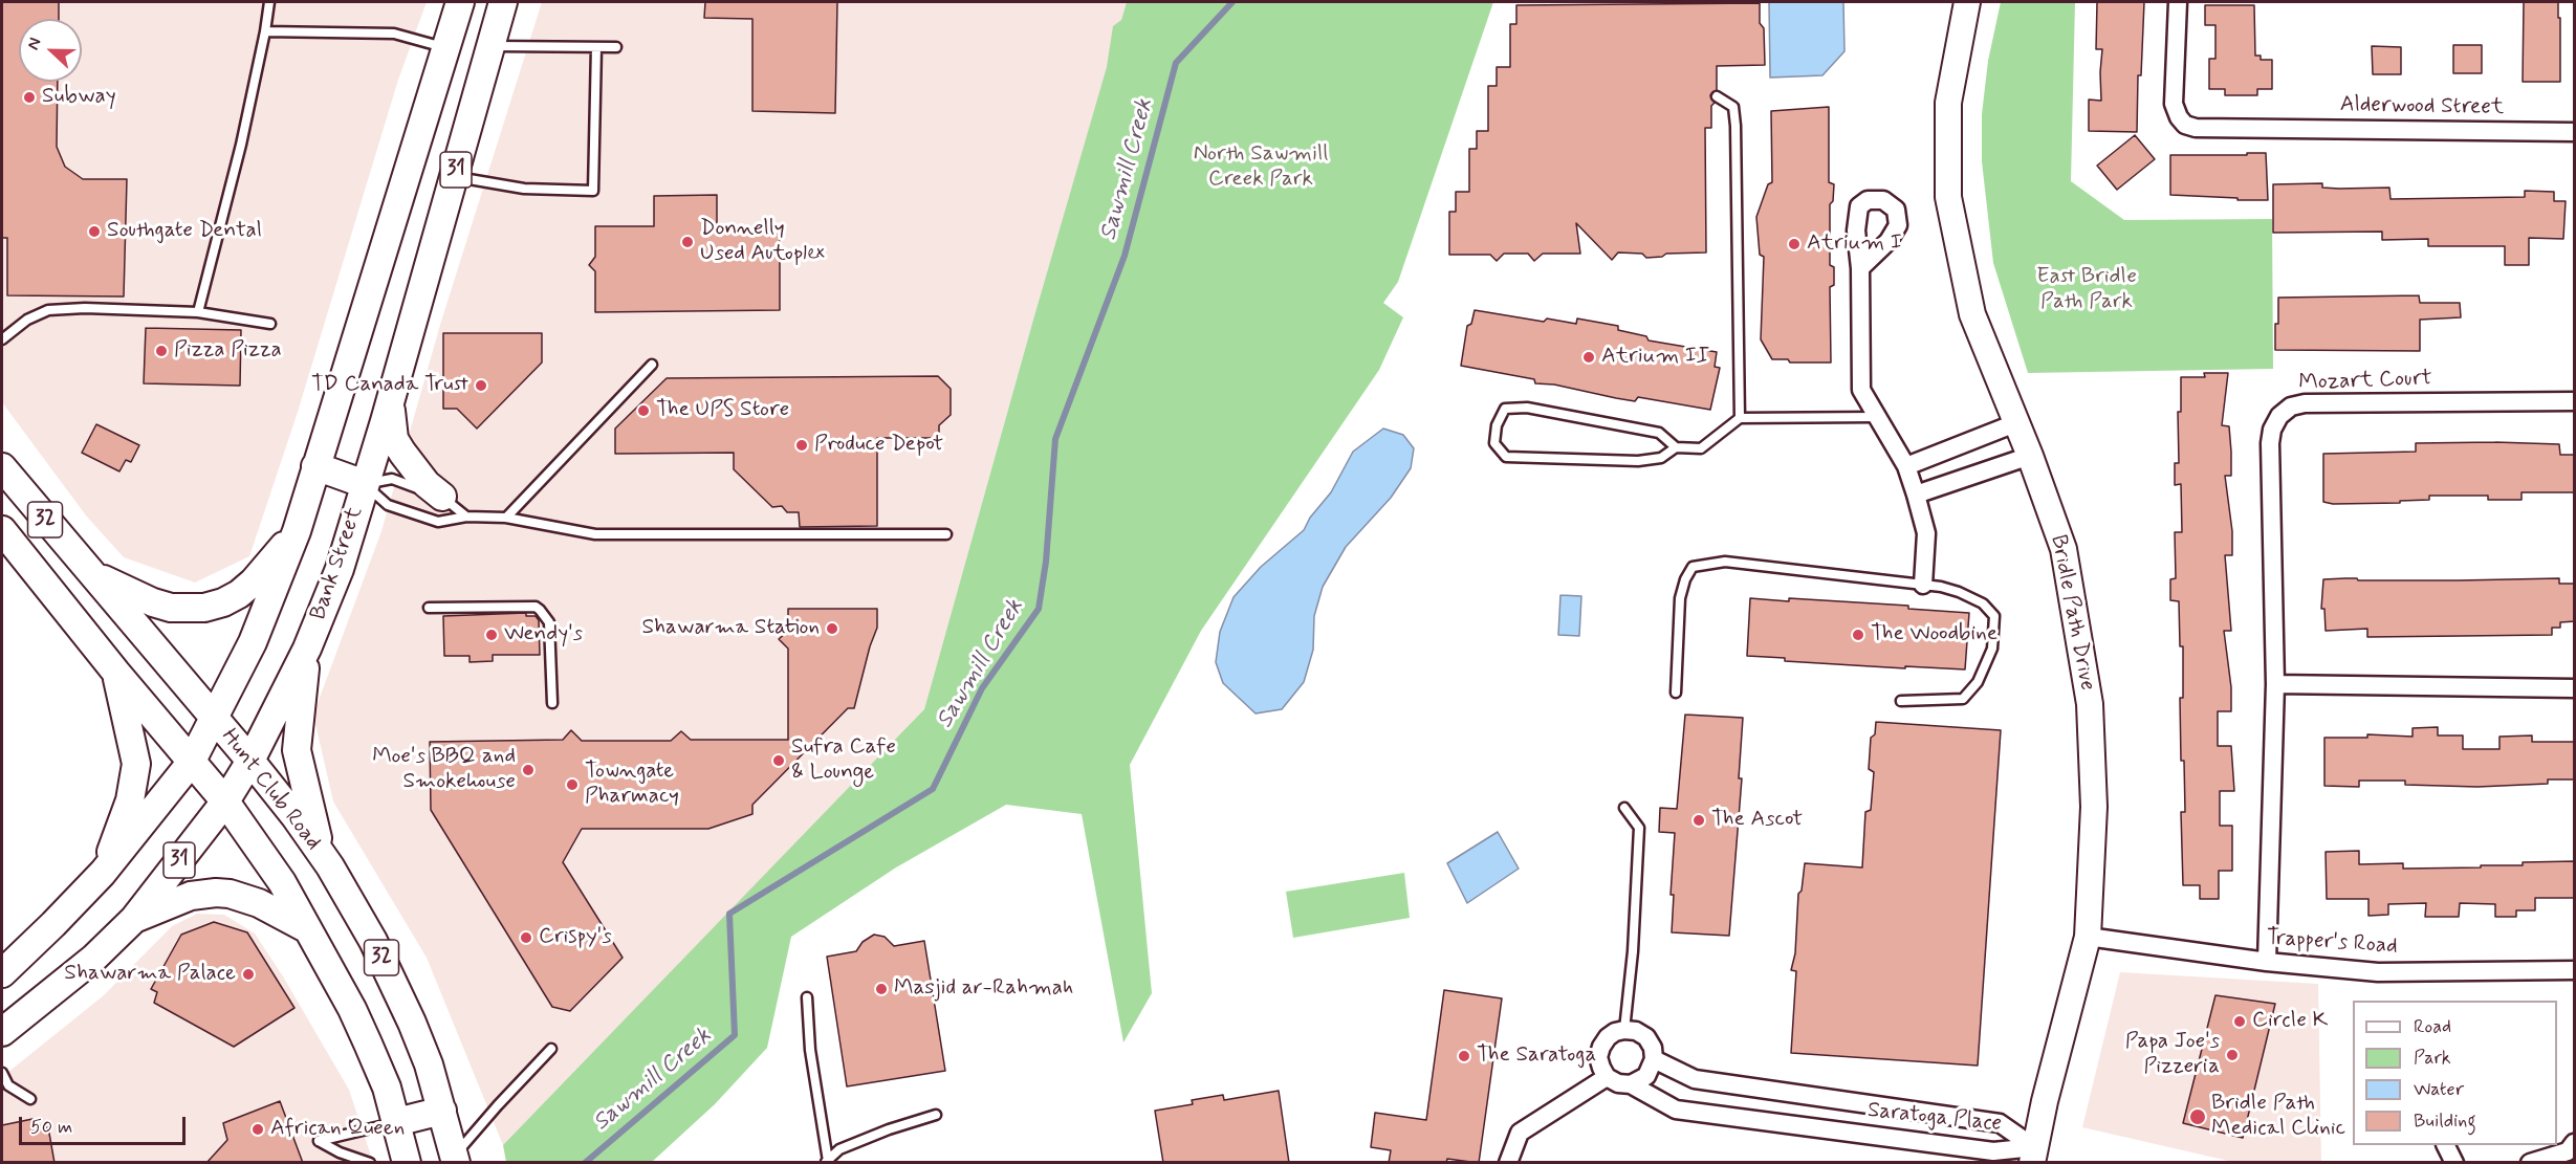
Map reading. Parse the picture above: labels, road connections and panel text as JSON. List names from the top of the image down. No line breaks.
{"streets":{"main road":["31","32","Bank Street","Hunt Club Road"],"street":["Alderwood Street","Mozart Court","Bridle Path Drive","Trapper's Road","Saratoga Place"]},"crossings":[["31","Hunt Club Road"],["Mozart Court","Trapper's Road"],["Bank Street","Hunt Club Road"],["Bridle Path Drive","Trapper's Road"],["Bridle Path Drive","Saratoga Place"]],"water":["Sawmill Creek"],"parks":["North Sawmill Creek Park","East Bridle Path Park"],"places":["Subway","Southgate Dental","Donnelly Used Autoplex","Atrium I","Pizza Pizza","Atrium II","TD Canada Trust","The UPS Store","Produce Depot","Shawarma Station","Wendy's","The Woodbine","Sufra Cafe & Lounge","Moe's BBQ and Smokehouse","Towngate Pharmacy","The Ascot","Crispy's","Shawarma Palace","Masjid ar-Rahmah","Circle K","Papa Joe's Pizzeria","The Saratoga","Bridle Path Medical Clinic","African Queen"],"legend":["Road","Park","Water","Building"],"scale_bar":"50 m","north":"left"}
